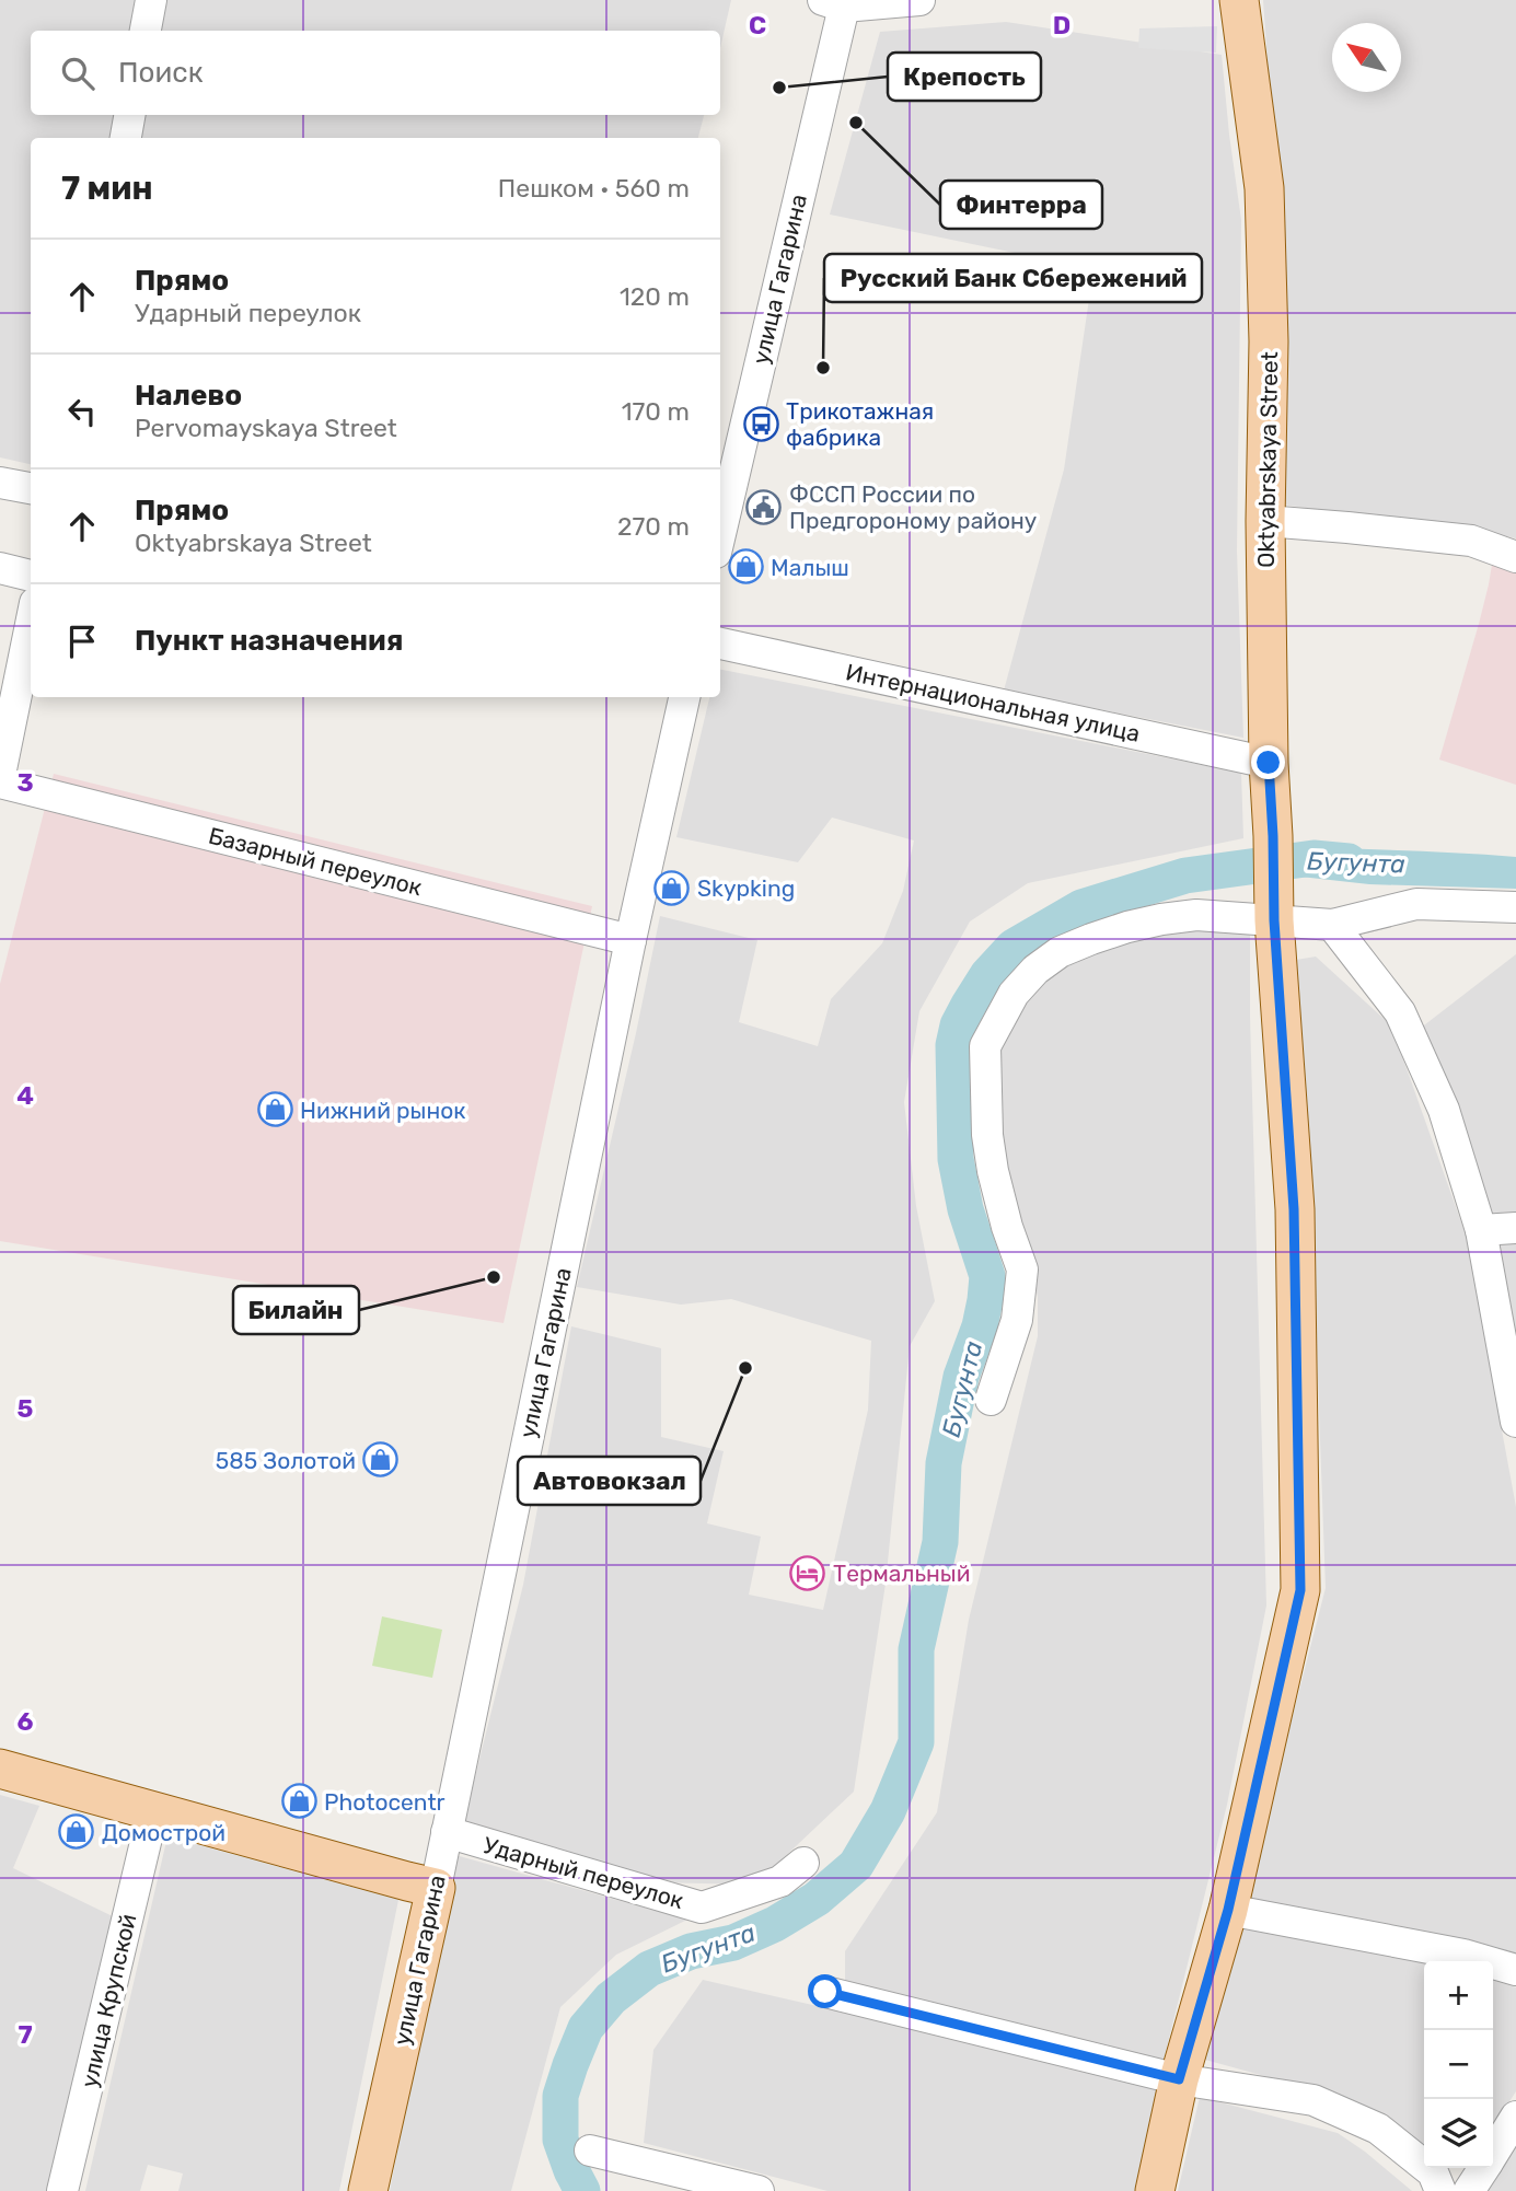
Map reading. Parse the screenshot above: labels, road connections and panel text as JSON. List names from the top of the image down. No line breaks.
{"streets":{"main road":["улица Гагарина","Oktyabrskaya Street"],"street":["Интернациональная улица","Базарный переулок","Ударный переулок","улица Крупской"]},"crossings":[["улица Гагарина","Базарный переулок"],["улица Гагарина","Ударный переулок"],["Oktyabrskaya Street","Интернациональная улица"]],"water":["Бугунта"],"places":{"other":["Крепость","Финтерра","Русский Банк Сбережений","Билайн","Автовокзал"],"bus stop":["Трикотажная фабрика"],"public building":["ФССП России по Предгороному району"],"shop":["Малыш","Skypking","Нижний рынок","585 Золотой","Photocentr","Домострой"],"hotel":["Термальный"]},"north":"top left","page":{"search":"Поиск","heading":["7 мин","Пешком · 560 m"],"list":[["Прямо","Ударный переулок","120 m"],["Налево","Pervomayskaya Street","170 m"],["Прямо","Oktyabrskaya Street","270 m"],"Пункт назначения"],"map_buttons":["+","−"]},"grid":{"columns":["C","D"],"rows":["3","4","5","6","7"]}}
